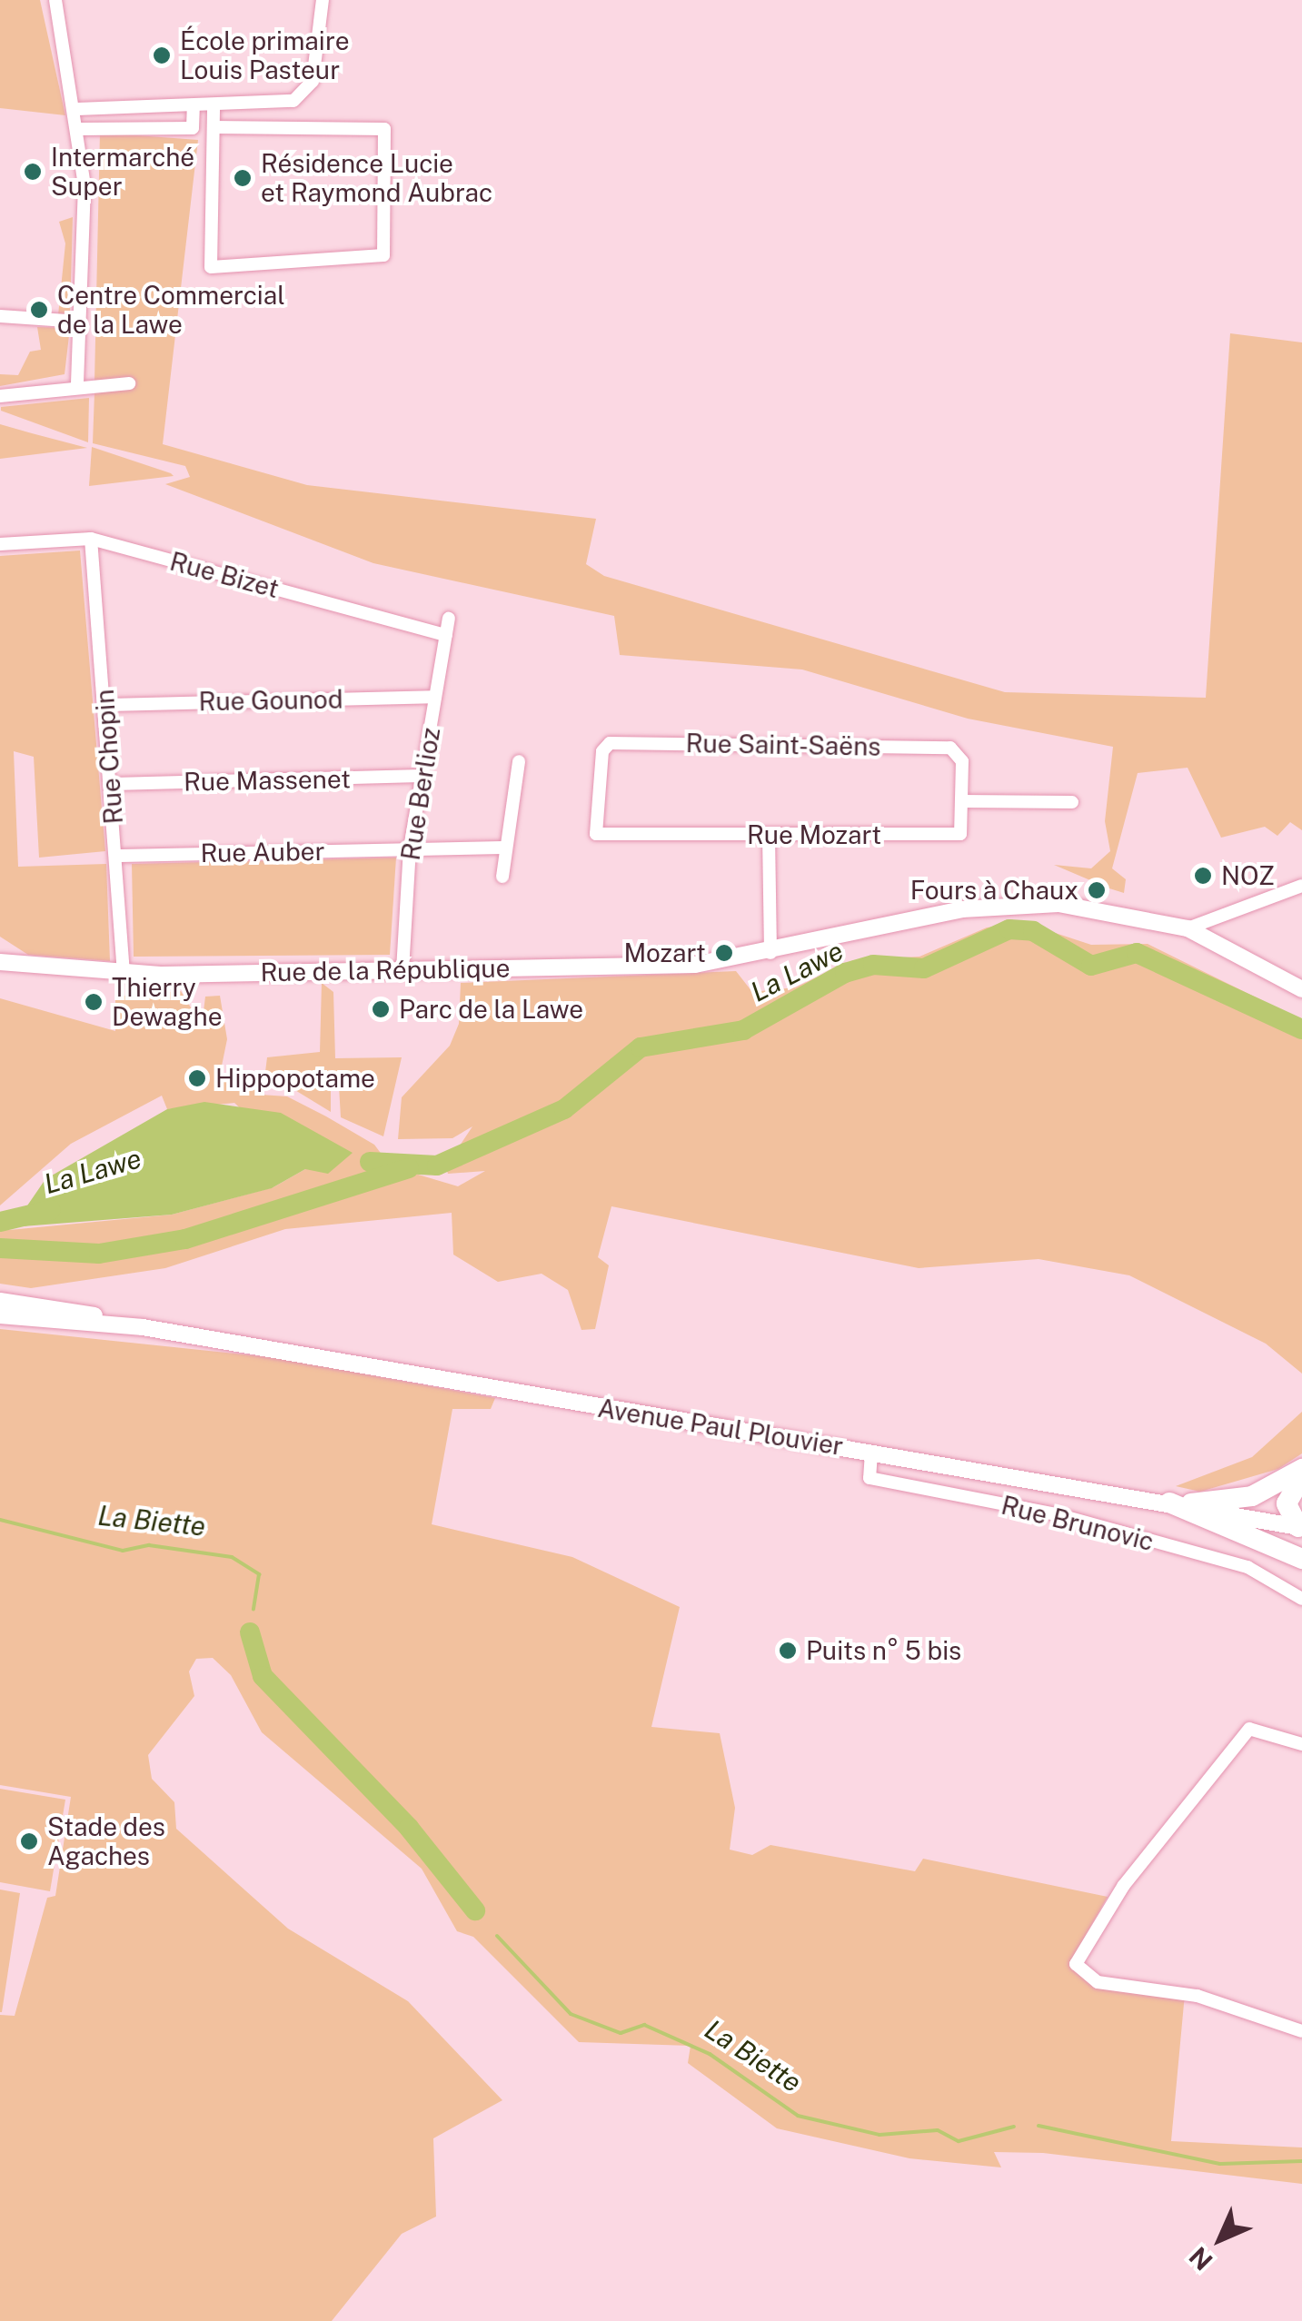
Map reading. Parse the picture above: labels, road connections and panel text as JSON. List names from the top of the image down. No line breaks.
{"streets":{"main road":["Rue de la République","Avenue Paul Plouvier"],"street":["Rue Bizet","Rue Gounod","Rue Saint-Saëns","Rue Chopin","Rue Massenet","Rue Berlioz","Rue Mozart","Rue Auber","Rue Brunovic"]},"crossings":[["Rue Bizet","Rue Chopin"],["Rue Bizet","Rue Berlioz"],["Rue Gounod","Rue Chopin"],["Rue Gounod","Rue Berlioz"],["Rue Saint-Saëns","Rue Mozart"],["Rue Chopin","Rue Massenet"],["Rue Chopin","Rue Auber"],["Rue Chopin","Rue de la République"],["Rue Massenet","Rue Berlioz"],["Rue Berlioz","Rue Auber"],["Rue Berlioz","Rue de la République"],["Avenue Paul Plouvier","Rue Brunovic"]],"water":["La Lawe","La Biette"],"places":["École primaire Louis Pasteur","Intermarché Super","Résidence Lucie et Raymond Aubrac","Centre Commercial de la Lawe","NOZ","Fours à Chaux","Mozart","Thierry Dewaghe","Parc de la Lawe","Hippopotame","Puits n° 5 bis","Stade des Agaches"],"north":"bottom left"}
